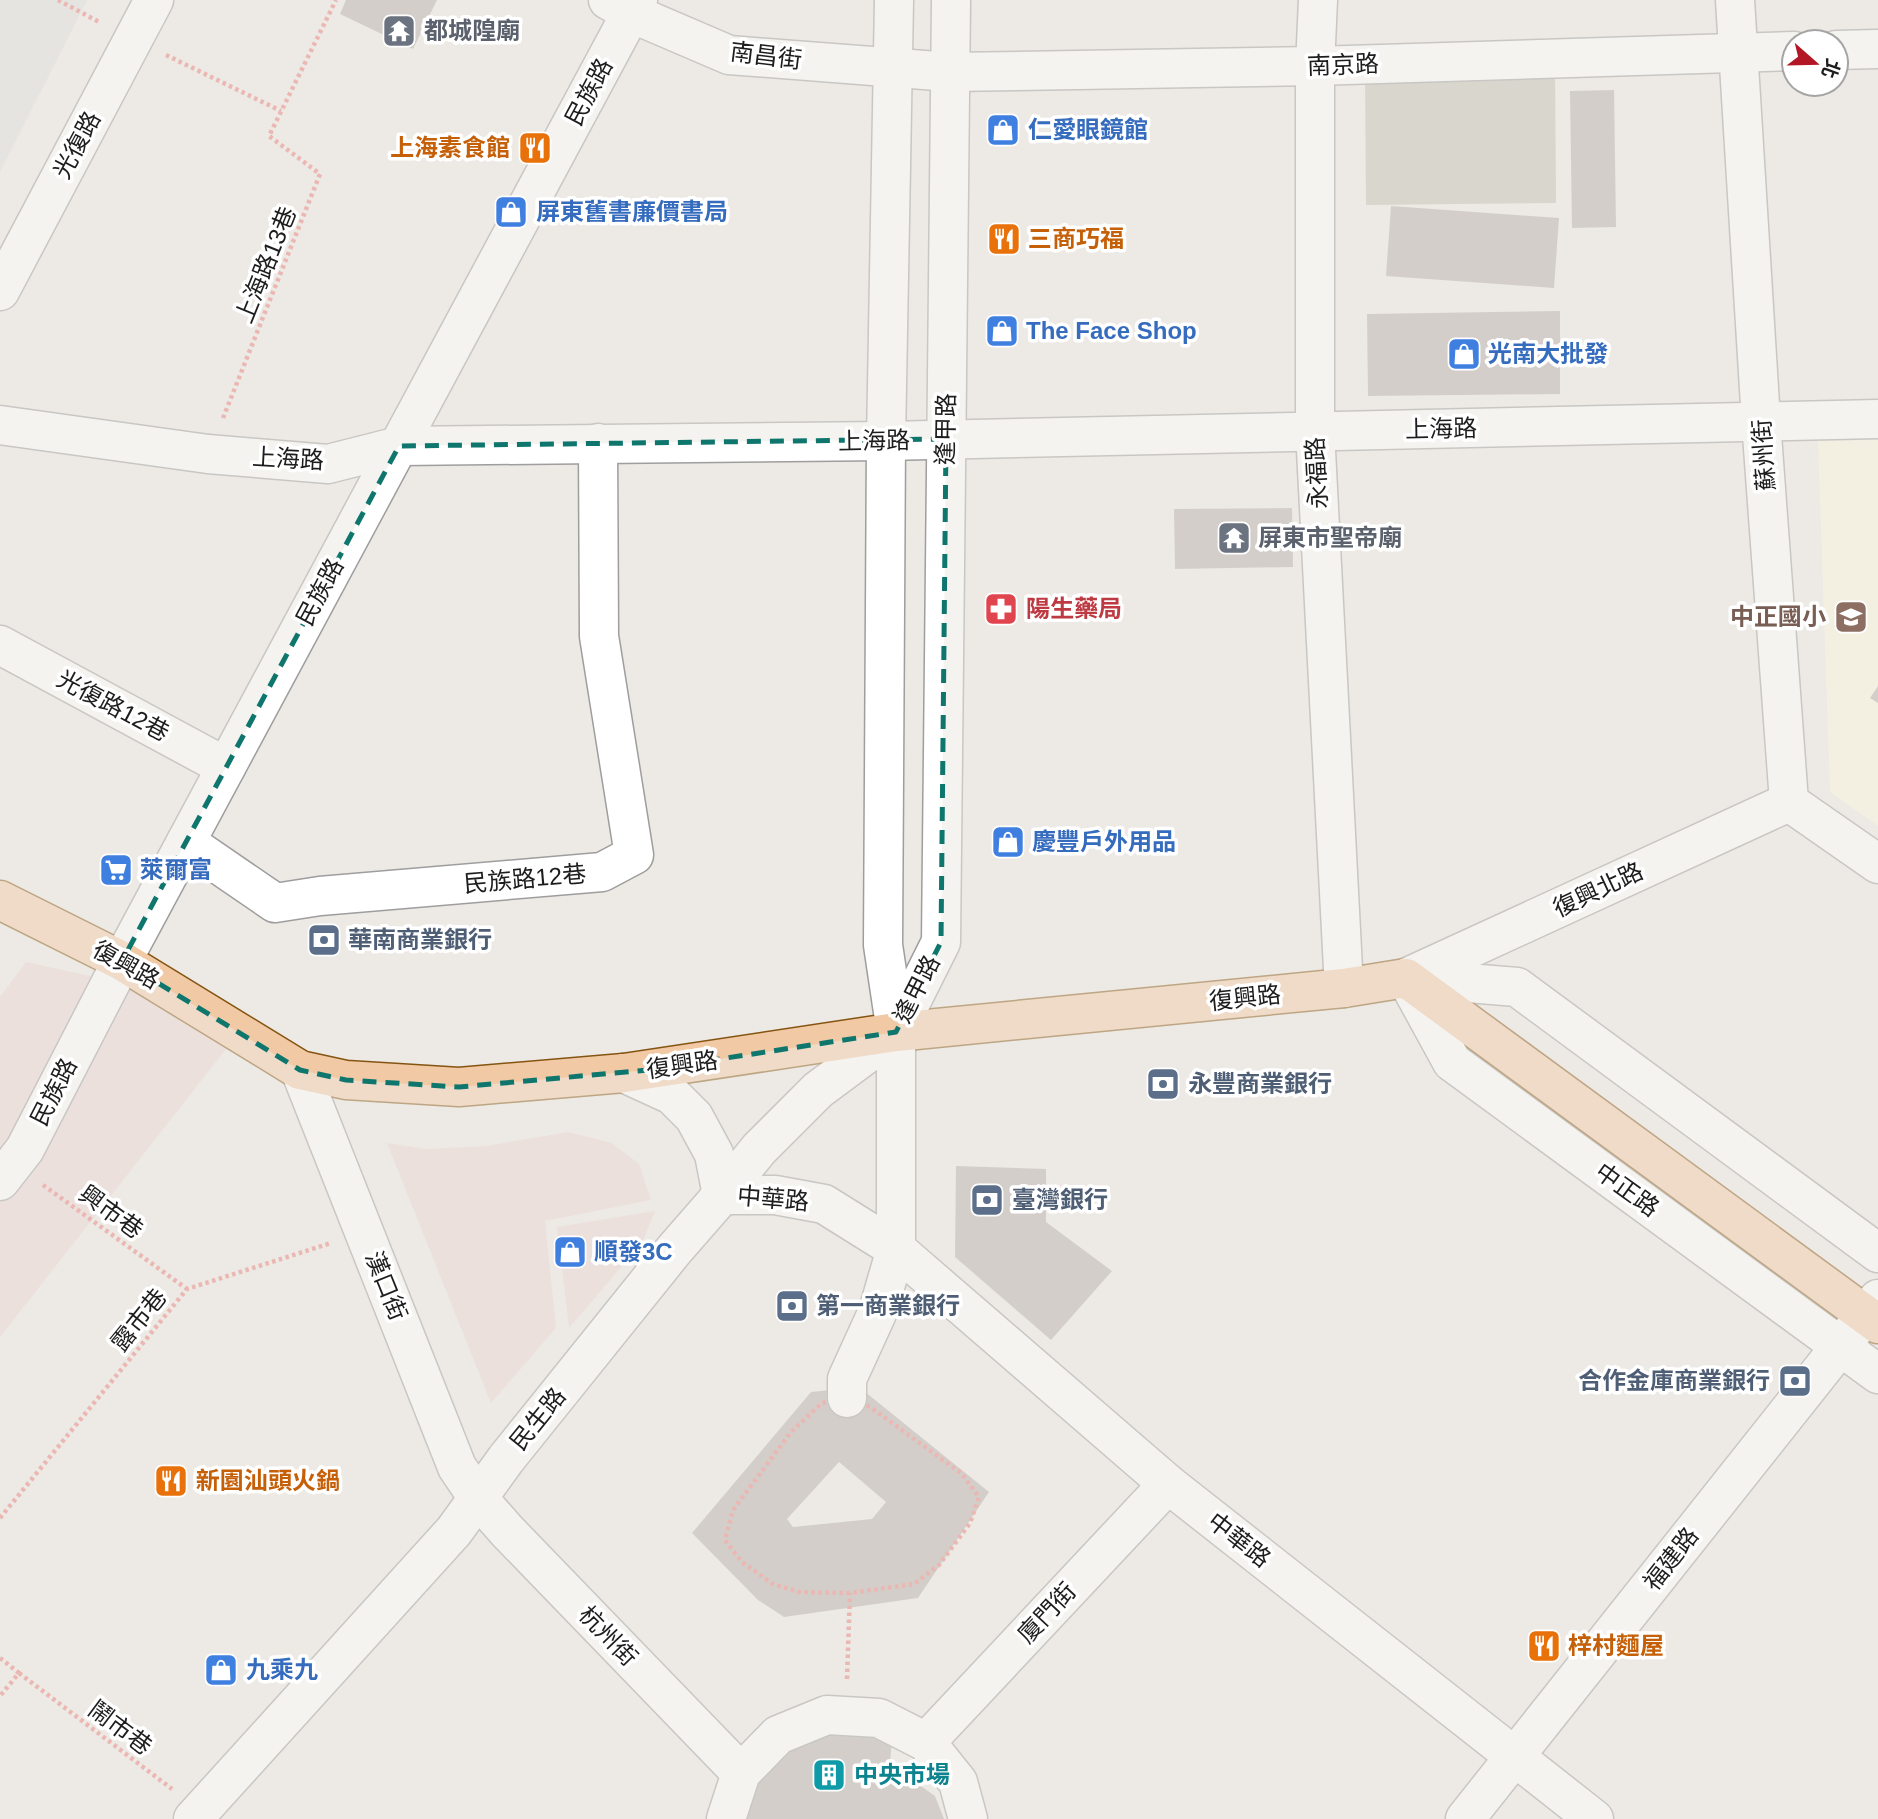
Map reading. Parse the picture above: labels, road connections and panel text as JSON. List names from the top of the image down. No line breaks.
{"streets":{"main road":["復興路","中正路"],"street":["南昌街","南京路","民族路","光復路","逢甲路","上海路","蘇州街","永福路","光復路12巷","民族路12巷","復興北路","中華路","漢口街","民生路","福建路","廈門街","杭州街"],"path":["上海路13巷","興市巷","露市巷","鬧市巷"]},"crossings":[["南昌街","南京路"],["南昌街","民族路"],["南昌街","逢甲路"],["南京路","逢甲路"],["南京路","蘇州街"],["南京路","永福路"],["民族路","上海路"],["民族路","光復路12巷"],["民族路","民族路12巷"],["民族路","復興路"],["民族路","興市巷"],["上海路13巷","上海路"],["逢甲路","上海路"],["逢甲路","復興路"],["逢甲路","民生路"],["上海路","蘇州街"],["上海路","永福路"],["上海路","民族路12巷"],["蘇州街","復興北路"],["永福路","復興路"],["復興北路","復興路"],["復興北路","中正路"],["復興路","中正路"],["復興路","中華路"],["復興路","漢口街"],["復興路","民生路"],["中正路","福建路"],["中華路","民生路"],["中華路","福建路"],["中華路","廈門街"],["興市巷","露市巷"],["漢口街","露市巷"],["漢口街","民生路"],["漢口街","杭州街"],["民生路","杭州街"],["民生路","鬧市巷"]],"places":{"temple":["都城隍廟","屏東市聖帝廟"],"shop":["仁愛眼鏡館","屏東舊書廉價書局","The Face Shop","光南大批發","慶豐戶外用品","順發3C","九乘九"],"restaurant":["上海素食館","三商巧福","新園汕頭火鍋","梓村麵屋"],"pharmacy":["陽生藥局"],"school or university":["中正國小"],"supermarket":["萊爾富"],"bank":["華南商業銀行","永豐商業銀行","臺灣銀行","第一商業銀行","合作金庫商業銀行"],"building":["中央市場"]},"north":"right"}
